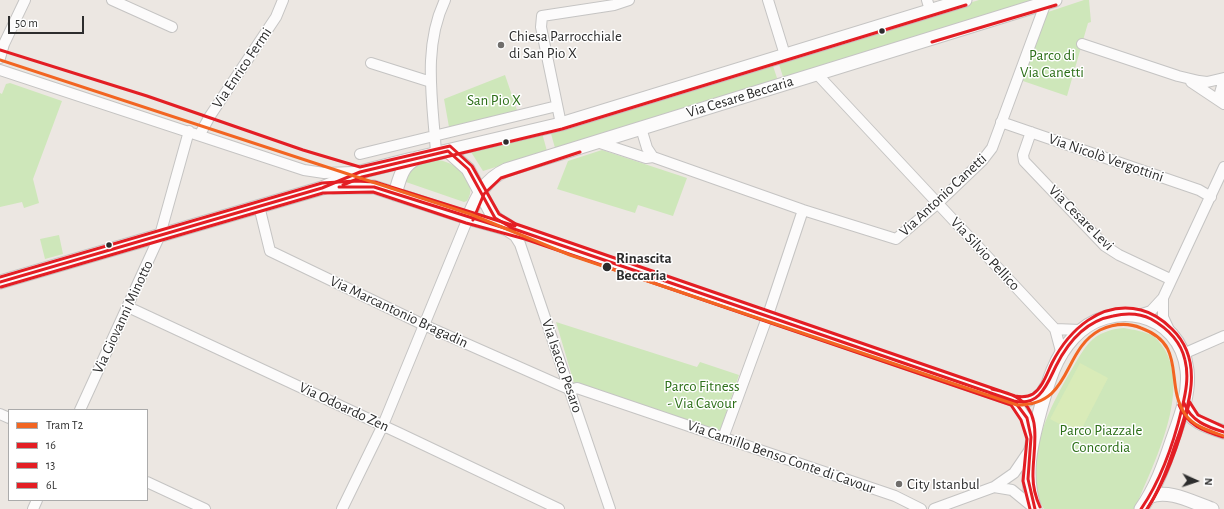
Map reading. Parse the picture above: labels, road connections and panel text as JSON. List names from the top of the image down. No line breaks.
{"streets":{"street":["Via Enrico Fermi","Via Cesare Beccaria","Via Nicolò Vergottini","Via Antonio Canetti","Via Cesare Levi","Via Silvio Pellico","Via Marcantonio Bragadin","Via Giovanni Minotto","Via Isacco Pesaro","Via Odoardo Zen","Via Camillo Benso Conte di Cavour"]},"crossings":[["Via Cesare Beccaria","Via Antonio Canetti"],["Via Cesare Beccaria","Via Silvio Pellico"],["Via Nicolò Vergottini","Via Antonio Canetti"],["Via Nicolò Vergottini","Via Cesare Levi"],["Via Antonio Canetti","Via Silvio Pellico"],["Via Marcantonio Bragadin","Via Isacco Pesaro"],["Via Marcantonio Bragadin","Via Camillo Benso Conte di Cavour"],["Via Giovanni Minotto","Via Odoardo Zen"],["Via Isacco Pesaro","Via Camillo Benso Conte di Cavour"]],"parks":["Parco di Via Canetti","San Pio X","Parco Fitness - Via Cavour","Parco Piazzale Concordia"],"places":["Chiesa Parrocchiale di San Pio X","Rinascita Beccaria","City Istanbul"],"lines":["transit line 13","transit line 6L","tram line T2","transit line 16"],"legend":["Tram T2","16","13","6L"],"scale_bar":"50 m","north":"right"}
